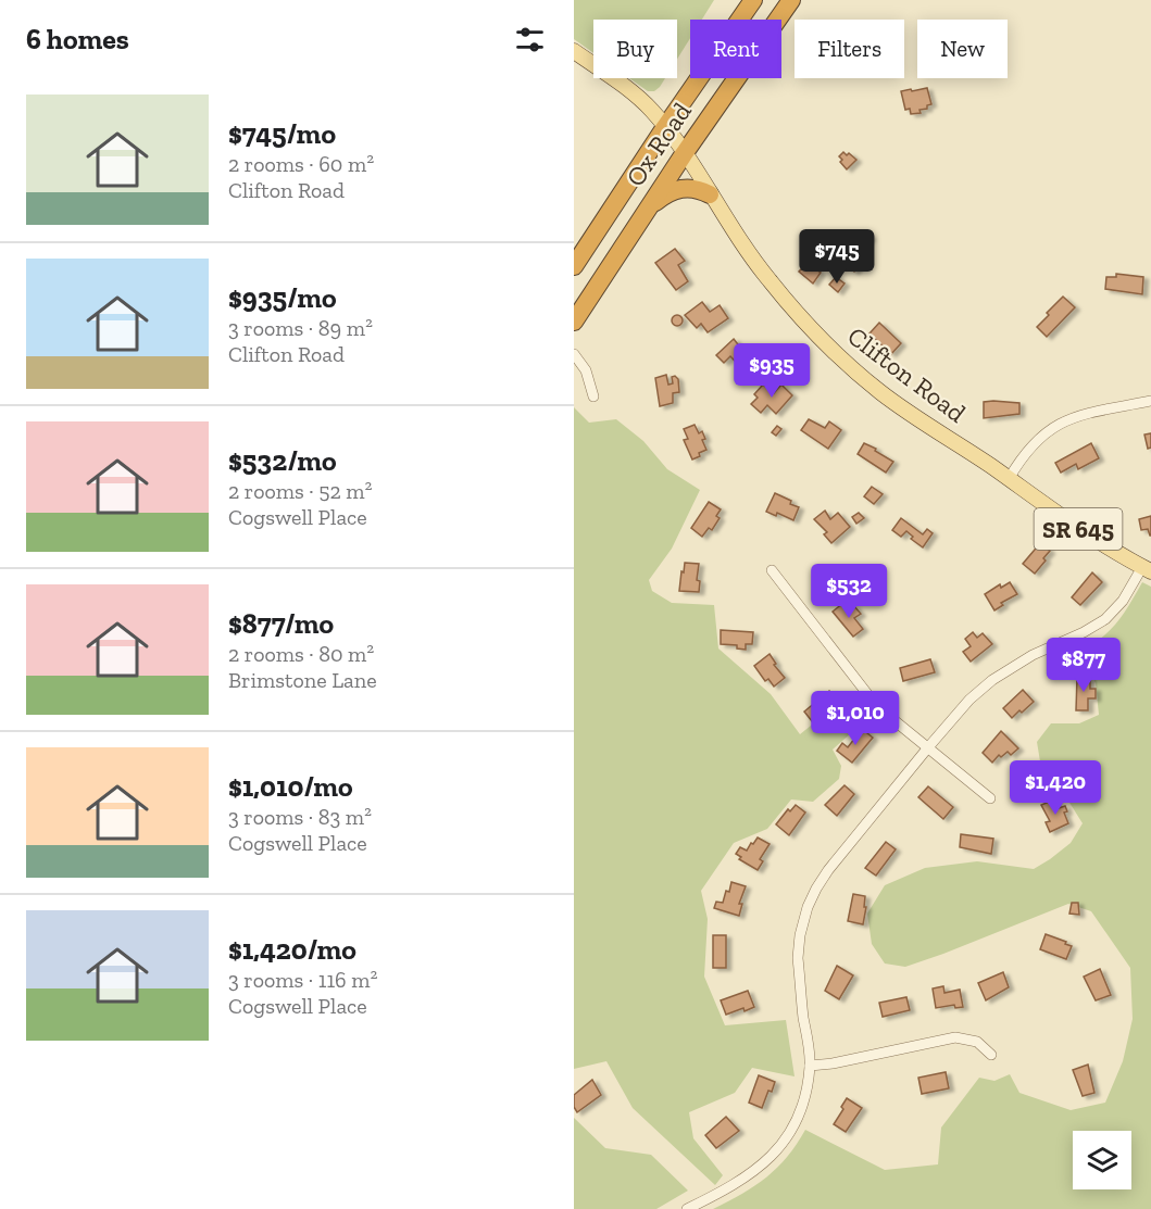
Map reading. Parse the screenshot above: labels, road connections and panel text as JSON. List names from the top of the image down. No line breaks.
{"streets":{"highway":["Ox Road"],"main road":["Clifton Road","SR 645"]},"crossings":[["Ox Road","Clifton Road"],["Ox Road","SR 645"],["Clifton Road","SR 645"]],"page":{"heading":"6 homes","chip":["Buy","Rent","Filters","New"],"list":[{"name":"$745/mo","note":"2 rooms · 60 m² · Clifton Road"},{"name":"$935/mo","note":"3 rooms · 89 m² · Clifton Road"},{"name":"$532/mo","note":"2 rooms · 52 m² · Cogswell Place"},{"name":"$877/mo","note":"2 rooms · 80 m² · Brimstone Lane"},{"name":"$1,010/mo","note":"3 rooms · 83 m² · Cogswell Place"},{"name":"$1,420/mo","note":"3 rooms · 116 m² · Cogswell Place"}],"price":["$745","$935","$532","$877","$1,010","$1,420"]}}
